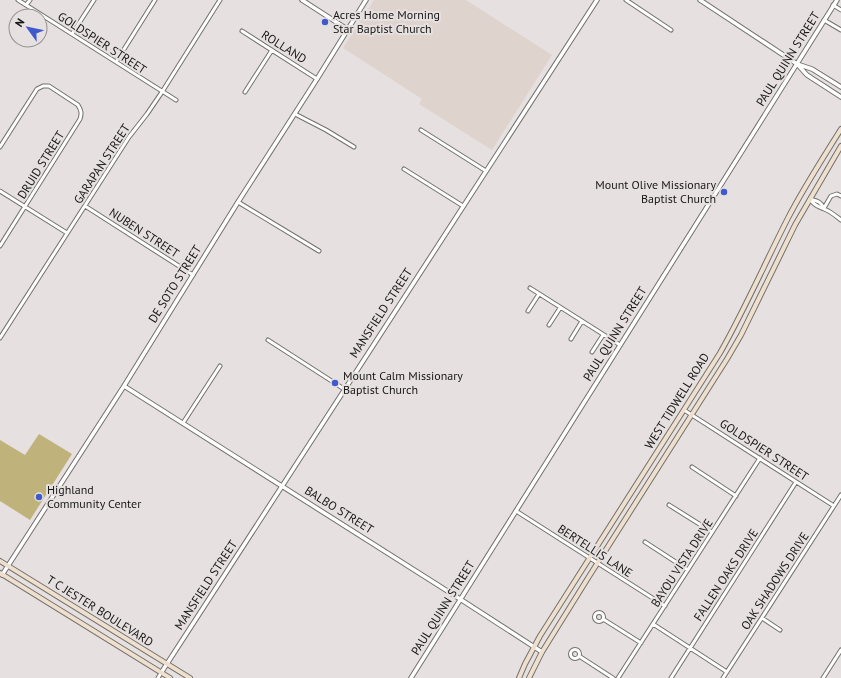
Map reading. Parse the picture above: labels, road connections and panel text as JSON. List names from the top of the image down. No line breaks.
{"streets":{"main road":["WEST TIDWELL ROAD","T C JESTER BOULEVARD"],"street":["GOLDSPIER STREET","ROLLAND","PAUL QUINN STREET","GARAPAN STREET","DRUID STREET","NUBEN STREET","DE SOTO STREET","MANSFIELD STREET","BALBO STREET","BERTELLIS LANE","BAYOU VISTA DRIVE","FALLEN OAKS DRIVE","OAK SHADOWS DRIVE"]},"crossings":[["GOLDSPIER STREET","GARAPAN STREET"],["GOLDSPIER STREET","WEST TIDWELL ROAD"],["GOLDSPIER STREET","BAYOU VISTA DRIVE"],["GOLDSPIER STREET","FALLEN OAKS DRIVE"],["GOLDSPIER STREET","OAK SHADOWS DRIVE"],["ROLLAND","DE SOTO STREET"],["PAUL QUINN STREET","BALBO STREET"],["PAUL QUINN STREET","BERTELLIS LANE"],["GARAPAN STREET","NUBEN STREET"],["NUBEN STREET","DE SOTO STREET"],["DE SOTO STREET","BALBO STREET"],["DE SOTO STREET","T C JESTER BOULEVARD"],["MANSFIELD STREET","BALBO STREET"],["MANSFIELD STREET","T C JESTER BOULEVARD"],["WEST TIDWELL ROAD","BALBO STREET"],["WEST TIDWELL ROAD","BERTELLIS LANE"],["BERTELLIS LANE","BAYOU VISTA DRIVE"]],"places":["Acres Home Morning Star Baptist Church","Mount Olive Missionary Baptist Church","Mount Calm Missionary Baptist Church","Highland Community Center"],"north":"top left"}
